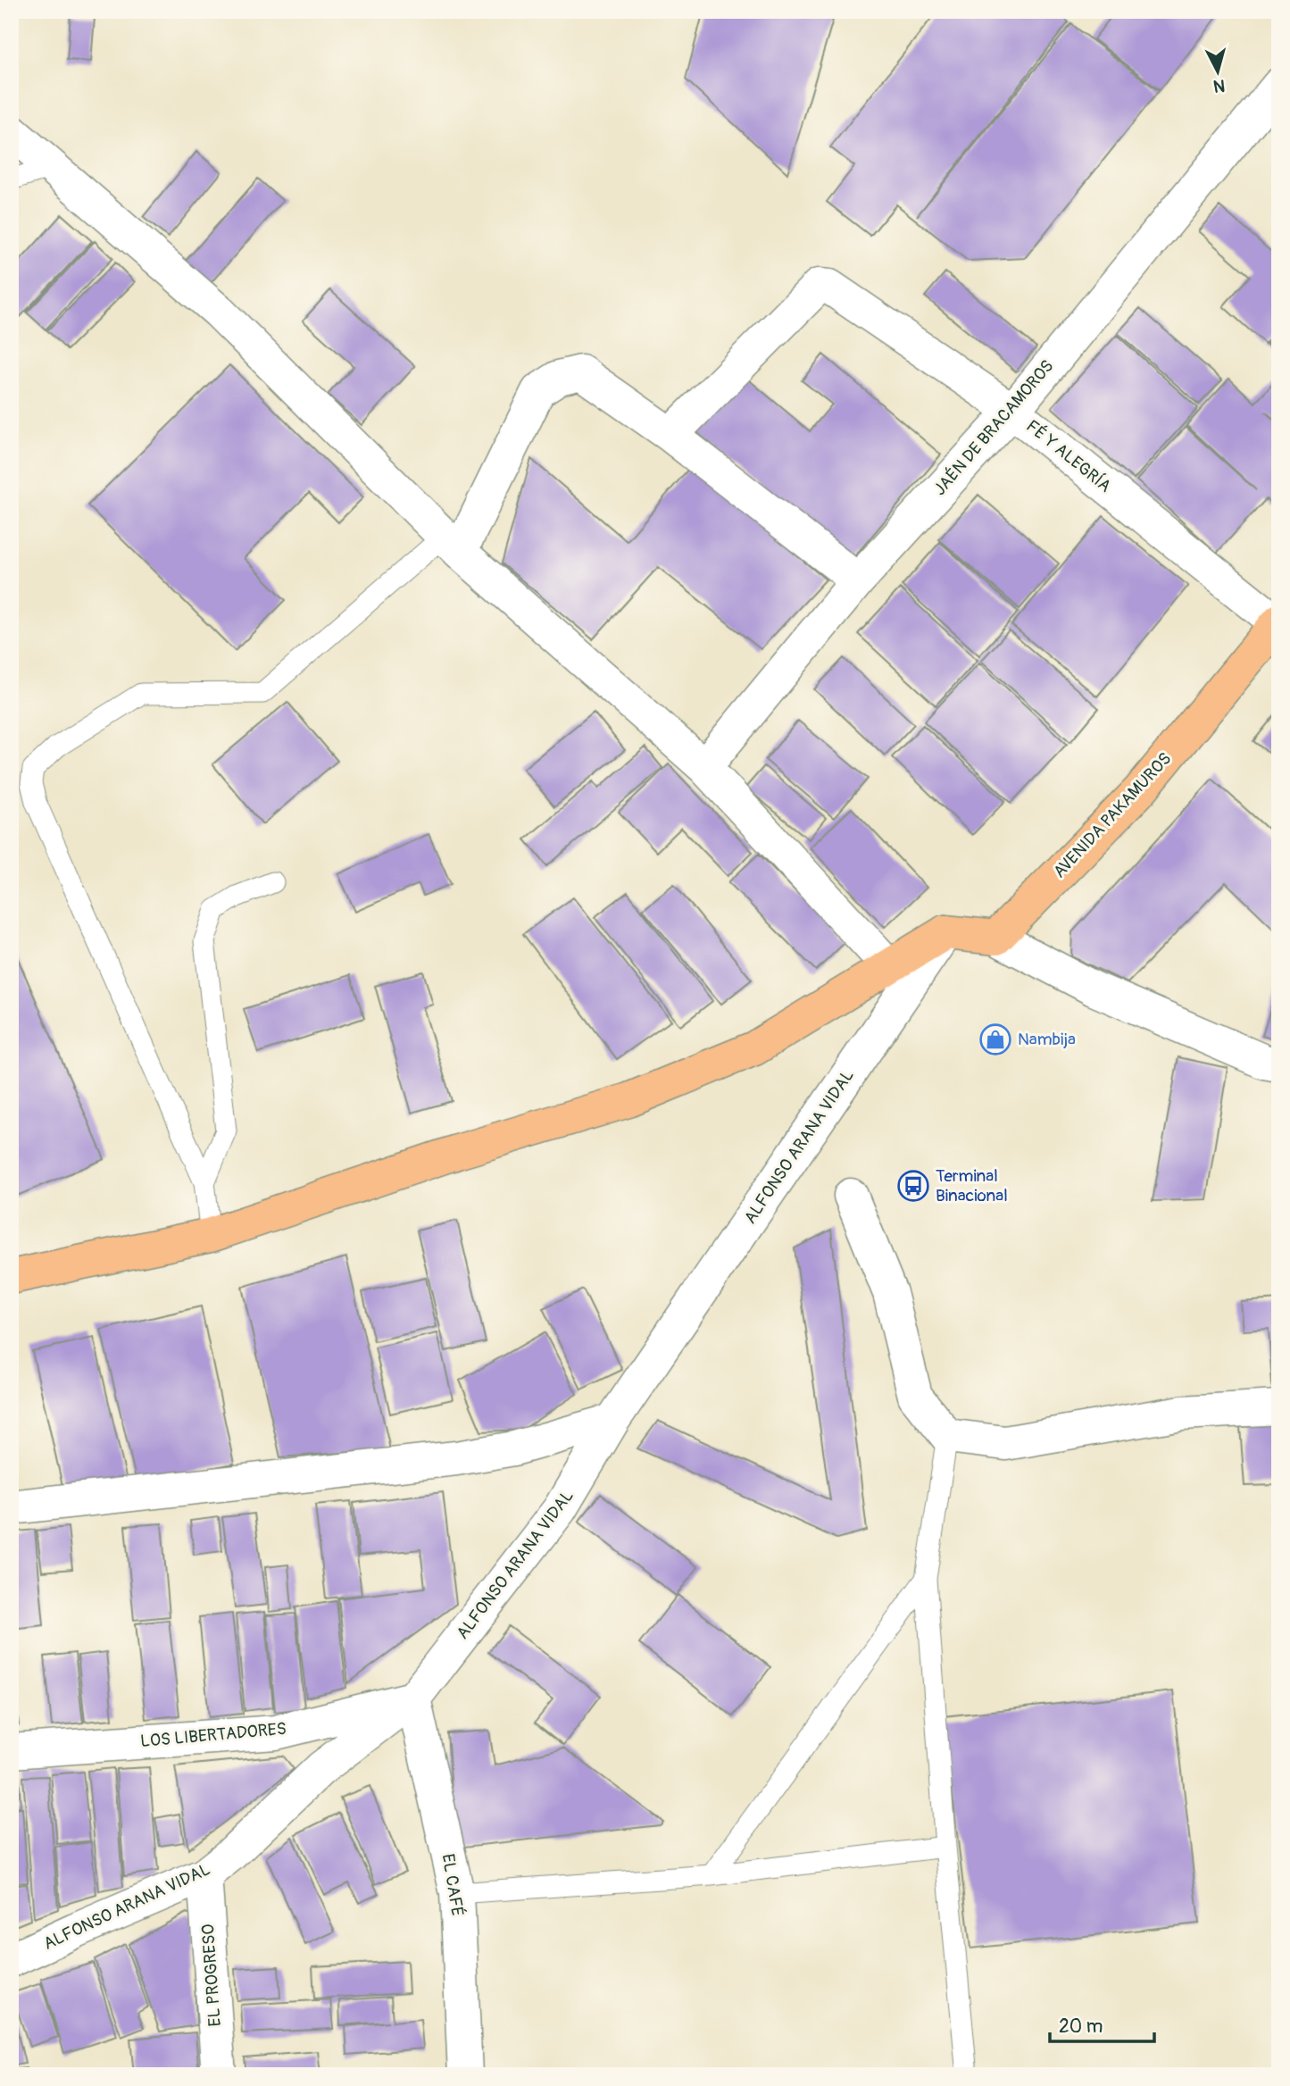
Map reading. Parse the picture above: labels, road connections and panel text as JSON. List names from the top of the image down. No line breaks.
{"streets":{"highway":["AVENIDA PAKAMUROS"],"street":["JAÉN DE BRACAMOROS","FÉ Y ALEGRÍA","ALFONSO ARANA VIDAL","LOS LIBERTADORES","EL CAFÉ","EL PROGRESO"]},"crossings":[["JAÉN DE BRACAMOROS","FÉ Y ALEGRÍA"],["FÉ Y ALEGRÍA","AVENIDA PAKAMUROS"],["ALFONSO ARANA VIDAL","LOS LIBERTADORES"],["ALFONSO ARANA VIDAL","EL CAFÉ"],["ALFONSO ARANA VIDAL","EL PROGRESO"],["LOS LIBERTADORES","EL CAFÉ"]],"places":{"shop":["Nambija"],"bus stop":["Terminal Binacional"]},"scale_bar":"20 m","north":"bottom"}
